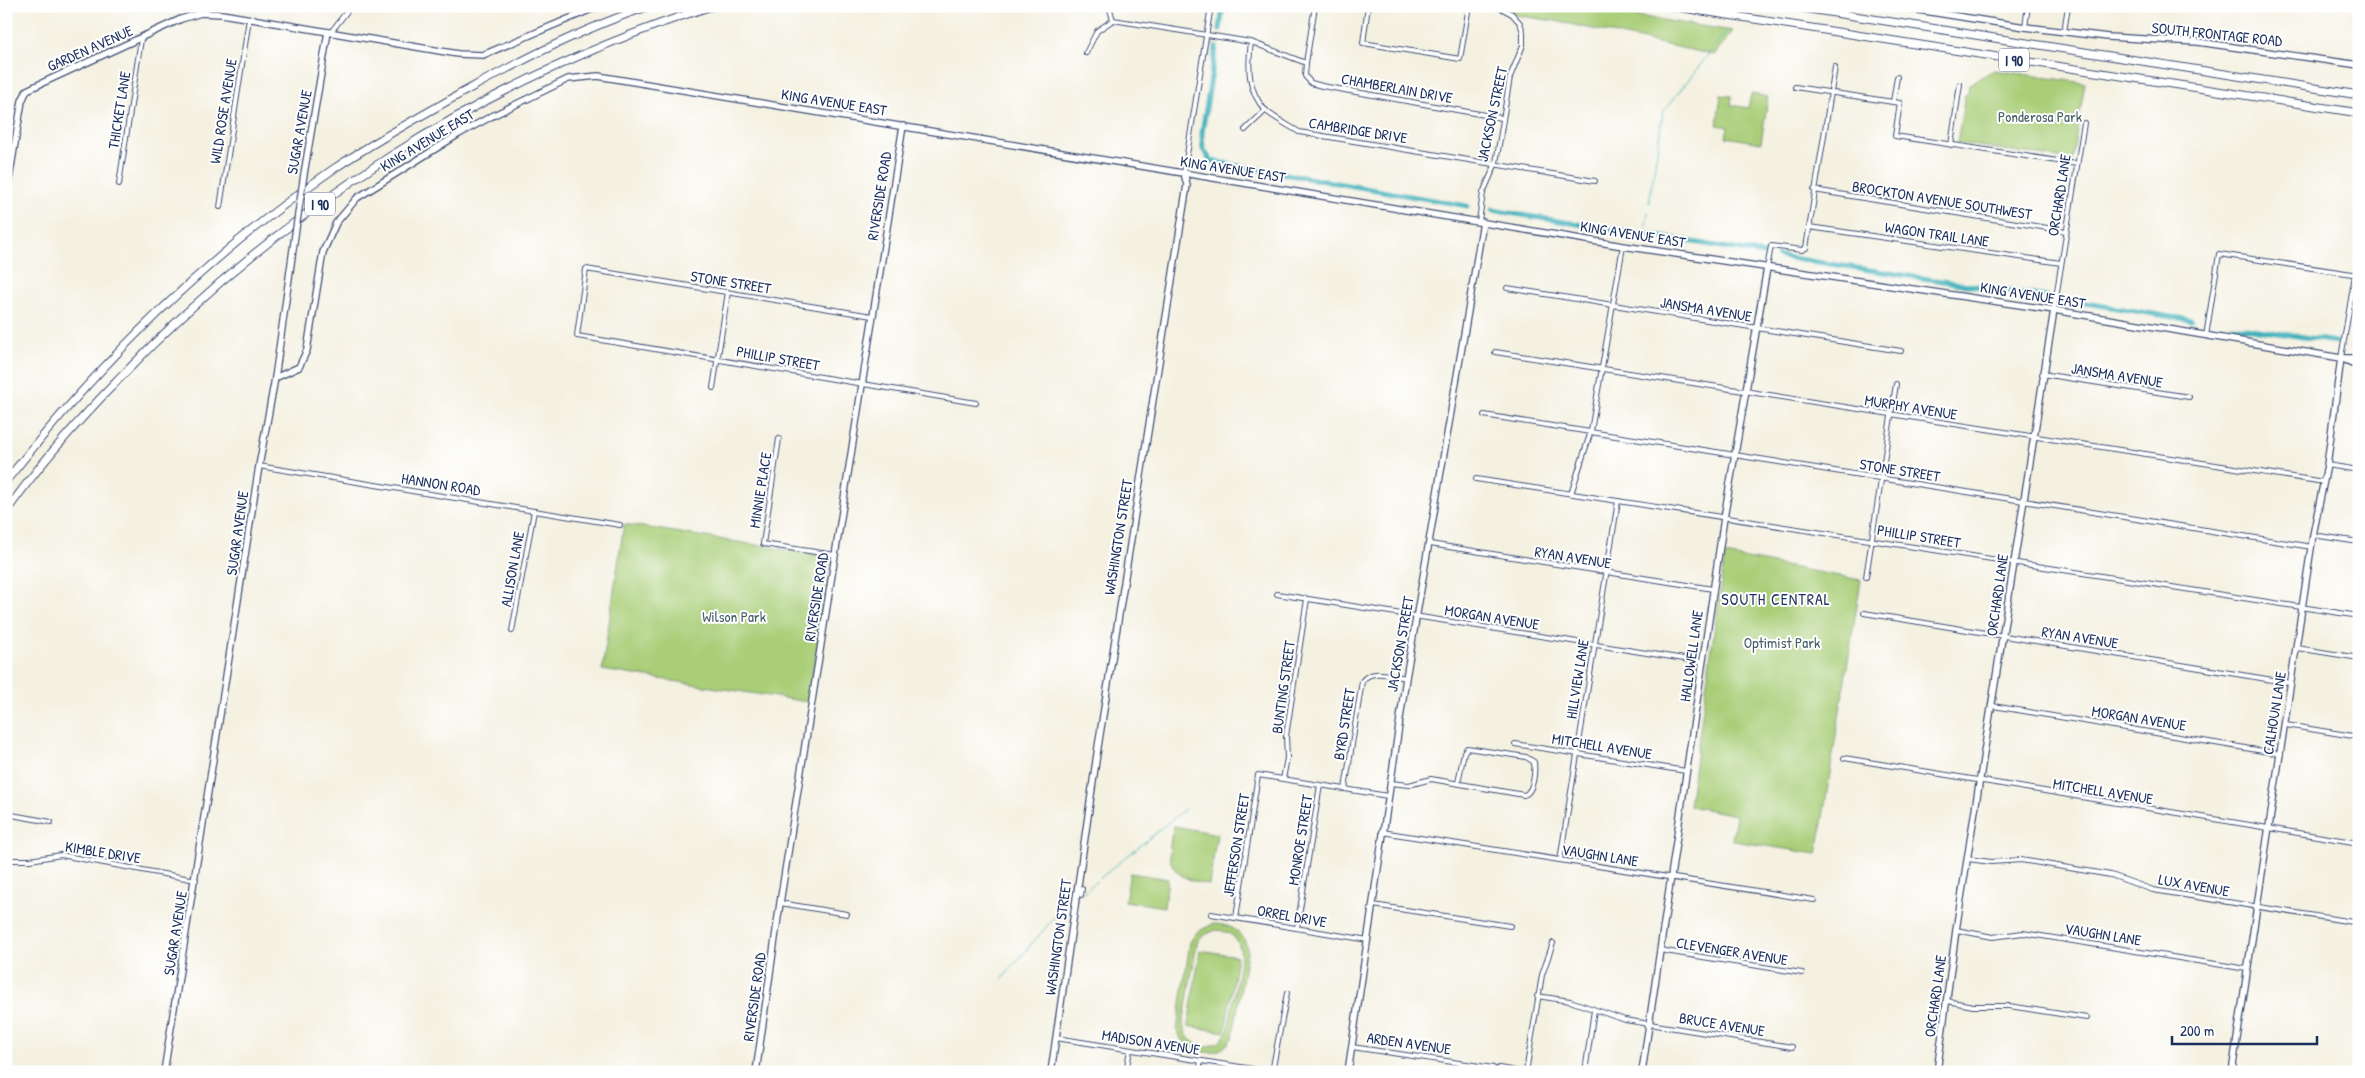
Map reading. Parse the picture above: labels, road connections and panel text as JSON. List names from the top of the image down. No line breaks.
{"streets":{"highway":["I 90"],"street":["SOUTH FRONTAGE ROAD","GARDEN AVENUE","CHAMBERLAIN DRIVE","KING AVENUE EAST","THICKET LANE","WILD ROSE AVENUE","JACKSON STREET","CAMBRIDGE DRIVE","SUGAR AVENUE","ORCHARD LANE","RIVERSIDE ROAD","BROCKTON AVENUE SOUTHWEST","WAGON TRAIL LANE","STONE STREET","JANSMA AVENUE","PHILLIP STREET","MURPHY AVENUE","HANNON ROAD","MINNIE PLACE","WASHINGTON STREET","RYAN AVENUE","ALLISON LANE","MORGAN AVENUE","HALLOWELL LANE","HILLVIEW LANE","BUNTING STREET","CALHOUN LANE","BYRD STREET","MITCHELL AVENUE","MONROE STREET","JEFFERSON STREET","KIMBLE DRIVE","VAUGHN LANE","LUX AVENUE","ORREL DRIVE","CLEVENGER AVENUE","BRUCE AVENUE","MADISON AVENUE","ARDEN AVENUE"]},"crossings":[["GARDEN AVENUE","THICKET LANE"],["GARDEN AVENUE","WILD ROSE AVENUE"],["GARDEN AVENUE","SUGAR AVENUE"],["CHAMBERLAIN DRIVE","JACKSON STREET"],["KING AVENUE EAST","JACKSON STREET"],["KING AVENUE EAST","SUGAR AVENUE"],["KING AVENUE EAST","ORCHARD LANE"],["KING AVENUE EAST","RIVERSIDE ROAD"],["KING AVENUE EAST","WASHINGTON STREET"],["KING AVENUE EAST","HALLOWELL LANE"],["KING AVENUE EAST","CALHOUN LANE"],["JACKSON STREET","CAMBRIDGE DRIVE"],["JACKSON STREET","RYAN AVENUE"],["JACKSON STREET","MORGAN AVENUE"],["JACKSON STREET","BYRD STREET"],["JACKSON STREET","VAUGHN LANE"],["JACKSON STREET","ORREL DRIVE"],["JACKSON STREET","ARDEN AVENUE"],["SUGAR AVENUE","HANNON ROAD"],["SUGAR AVENUE","KIMBLE DRIVE"],["ORCHARD LANE","BROCKTON AVENUE SOUTHWEST"],["ORCHARD LANE","WAGON TRAIL LANE"],["ORCHARD LANE","STONE STREET"],["ORCHARD LANE","JANSMA AVENUE"],["ORCHARD LANE","PHILLIP STREET"],["ORCHARD LANE","MURPHY AVENUE"],["ORCHARD LANE","RYAN AVENUE"],["ORCHARD LANE","MORGAN AVENUE"],["ORCHARD LANE","MITCHELL AVENUE"],["ORCHARD LANE","VAUGHN LANE"],["ORCHARD LANE","LUX AVENUE"],["RIVERSIDE ROAD","STONE STREET"],["RIVERSIDE ROAD","PHILLIP STREET"],["RIVERSIDE ROAD","MINNIE PLACE"],["WAGON TRAIL LANE","HALLOWELL LANE"],["STONE STREET","PHILLIP STREET"],["STONE STREET","HALLOWELL LANE"],["STONE STREET","CALHOUN LANE"],["JANSMA AVENUE","HALLOWELL LANE"],["PHILLIP STREET","HALLOWELL LANE"],["PHILLIP STREET","HILLVIEW LANE"],["PHILLIP STREET","CALHOUN LANE"],["MURPHY AVENUE","HALLOWELL LANE"],["MURPHY AVENUE","CALHOUN LANE"],["HANNON ROAD","ALLISON LANE"],["WASHINGTON STREET","MADISON AVENUE"],["RYAN AVENUE","HALLOWELL LANE"],["RYAN AVENUE","HILLVIEW LANE"],["RYAN AVENUE","CALHOUN LANE"],["MORGAN AVENUE","HALLOWELL LANE"],["MORGAN AVENUE","HILLVIEW LANE"],["MORGAN AVENUE","BUNTING STREET"],["MORGAN AVENUE","CALHOUN LANE"],["HALLOWELL LANE","MITCHELL AVENUE"],["HALLOWELL LANE","VAUGHN LANE"],["HALLOWELL LANE","CLEVENGER AVENUE"],["HALLOWELL LANE","BRUCE AVENUE"],["HILLVIEW LANE","MITCHELL AVENUE"],["HILLVIEW LANE","VAUGHN LANE"],["BUNTING STREET","JEFFERSON STREET"],["CALHOUN LANE","MITCHELL AVENUE"],["CALHOUN LANE","VAUGHN LANE"],["CALHOUN LANE","LUX AVENUE"],["MONROE STREET","ORREL DRIVE"],["JEFFERSON STREET","ORREL DRIVE"]],"districts":["SOUTH CENTRAL"],"parks":["Ponderosa Park","Wilson Park","Optimist Park"],"scale_bar":"200 m"}
